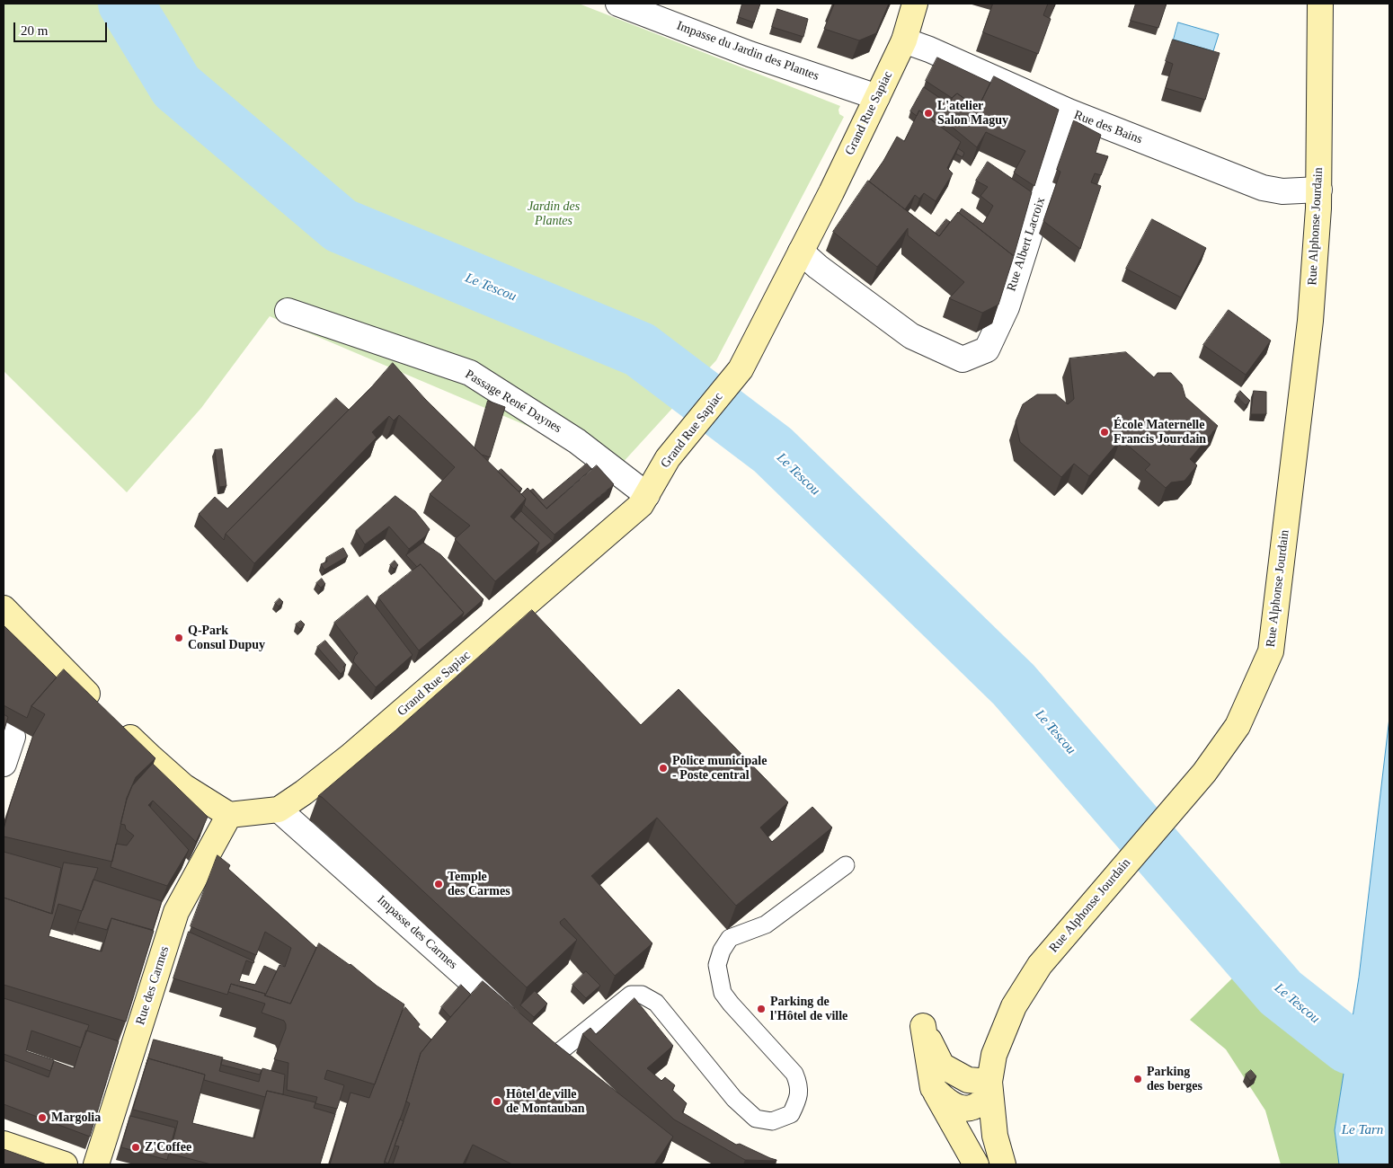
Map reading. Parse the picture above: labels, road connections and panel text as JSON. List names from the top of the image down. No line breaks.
{"streets":{"main road":["Grand Rue Sapiac","Rue Alphonse Jourdain","Rue des Carmes"],"street":["Impasse du Jardin des Plantes","Rue des Bains","Rue Albert Lacroix","Passage René Daynes","Impasse des Carmes"]},"crossings":[["Impasse du Jardin des Plantes","Grand Rue Sapiac"],["Grand Rue Sapiac","Rue des Bains"],["Grand Rue Sapiac","Rue Albert Lacroix"],["Grand Rue Sapiac","Passage René Daynes"],["Grand Rue Sapiac","Impasse des Carmes"],["Rue des Bains","Rue Alphonse Jourdain"],["Rue des Bains","Rue Albert Lacroix"]],"water":["Le Tescou","Le Tarn"],"parks":["Jardin des Plantes"],"places":["L'atelier Salon Maguy","École Maternelle Francis Jourdain","Q-Park Consul Dupuy","Police municipale - Poste central","Temple des Carmes","Parking de l'Hôtel de ville","Parking des berges","Hôtel de ville de Montauban","Margolia","Z'Coffee"],"scale_bar":"20 m"}
